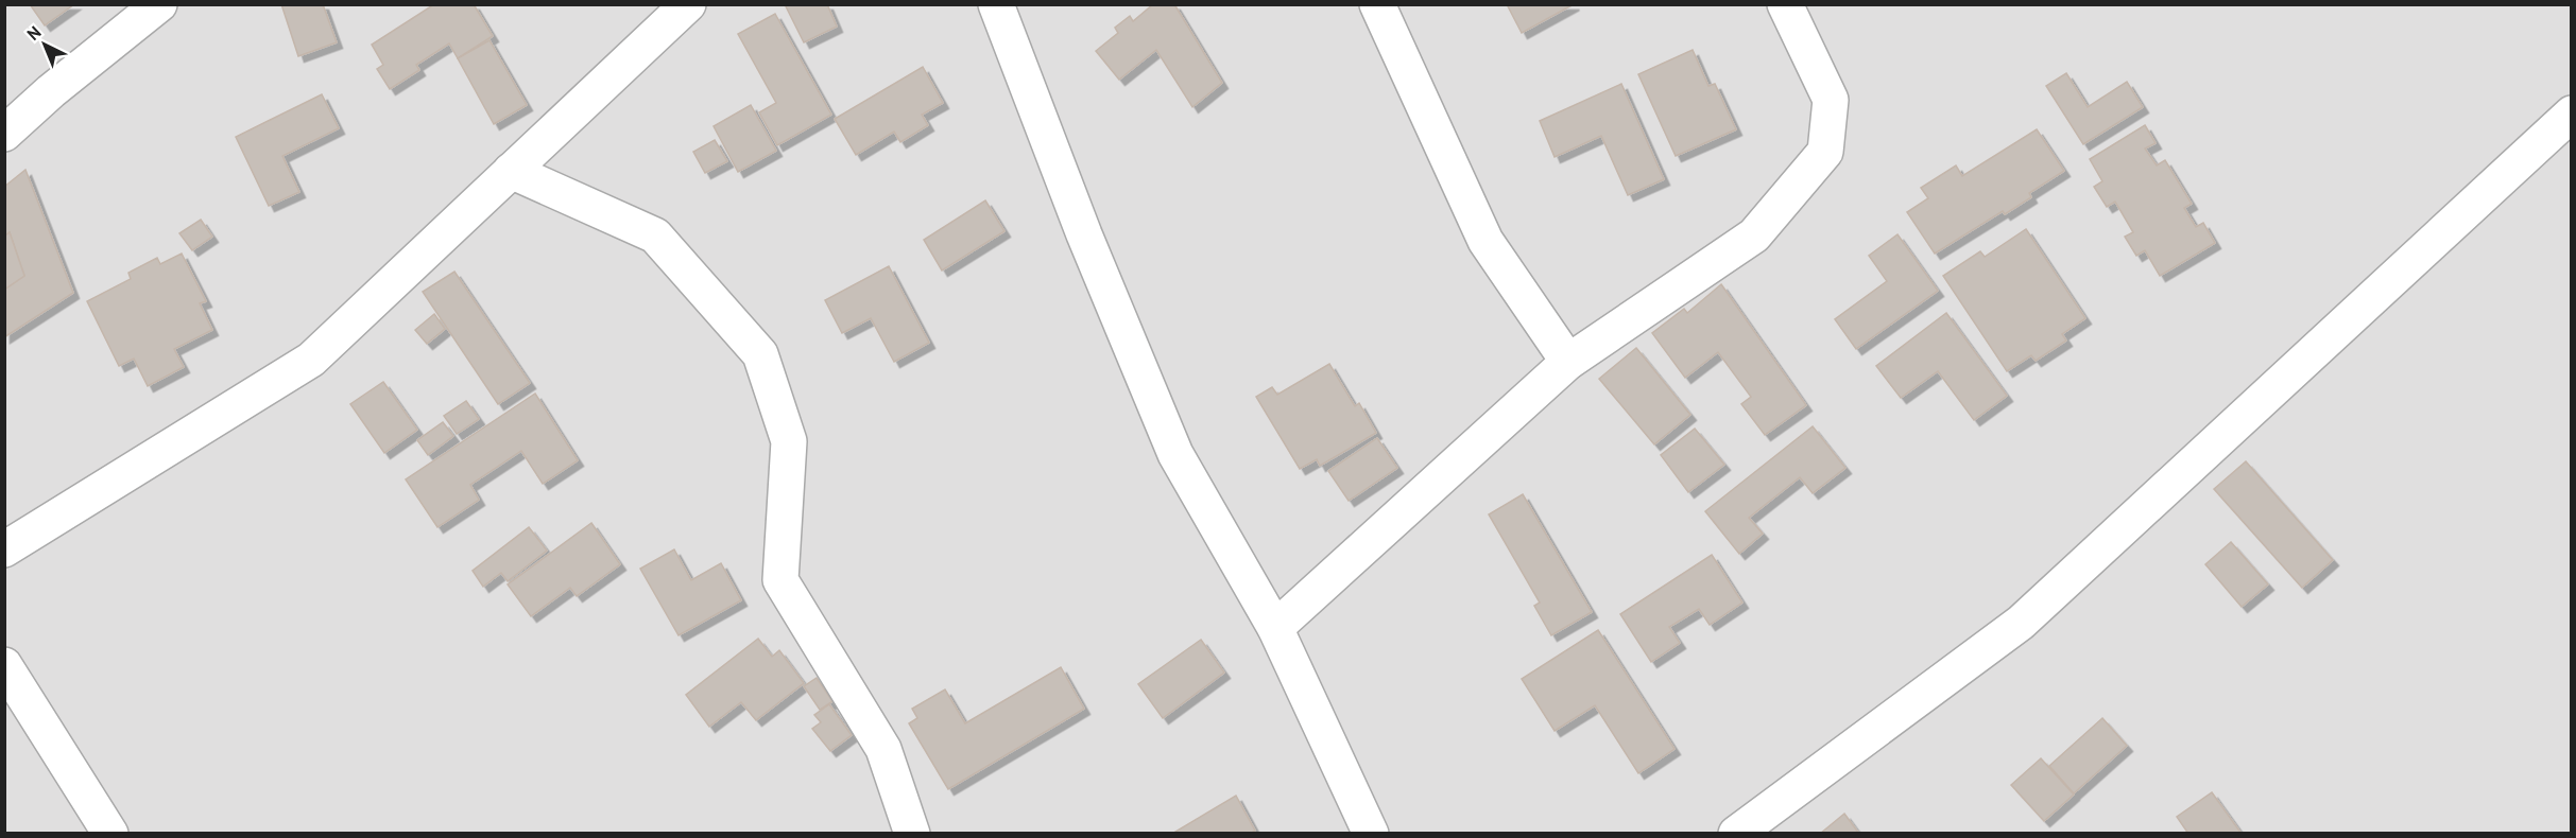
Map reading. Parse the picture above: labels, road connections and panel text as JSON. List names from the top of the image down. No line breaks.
{"north":"top left"}
